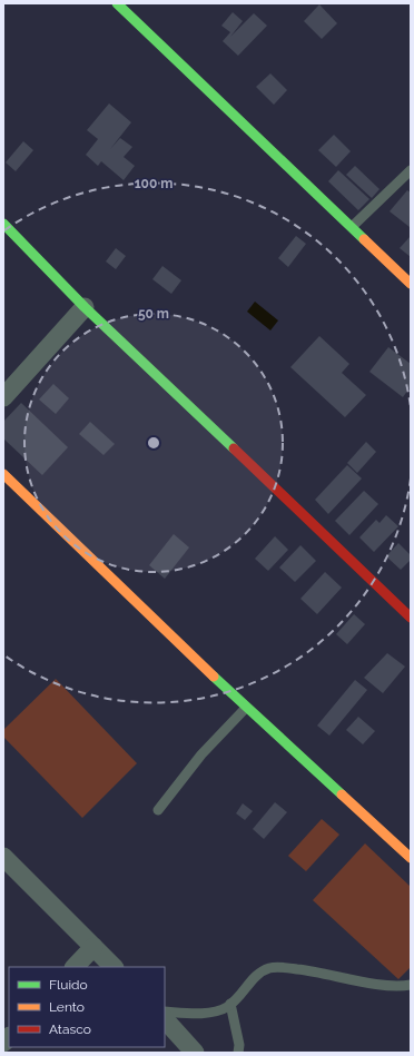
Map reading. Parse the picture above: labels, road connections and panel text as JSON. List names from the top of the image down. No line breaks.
{"legend":["Fluido","Lento","Atasco"],"rings":["100 m","50 m"]}
